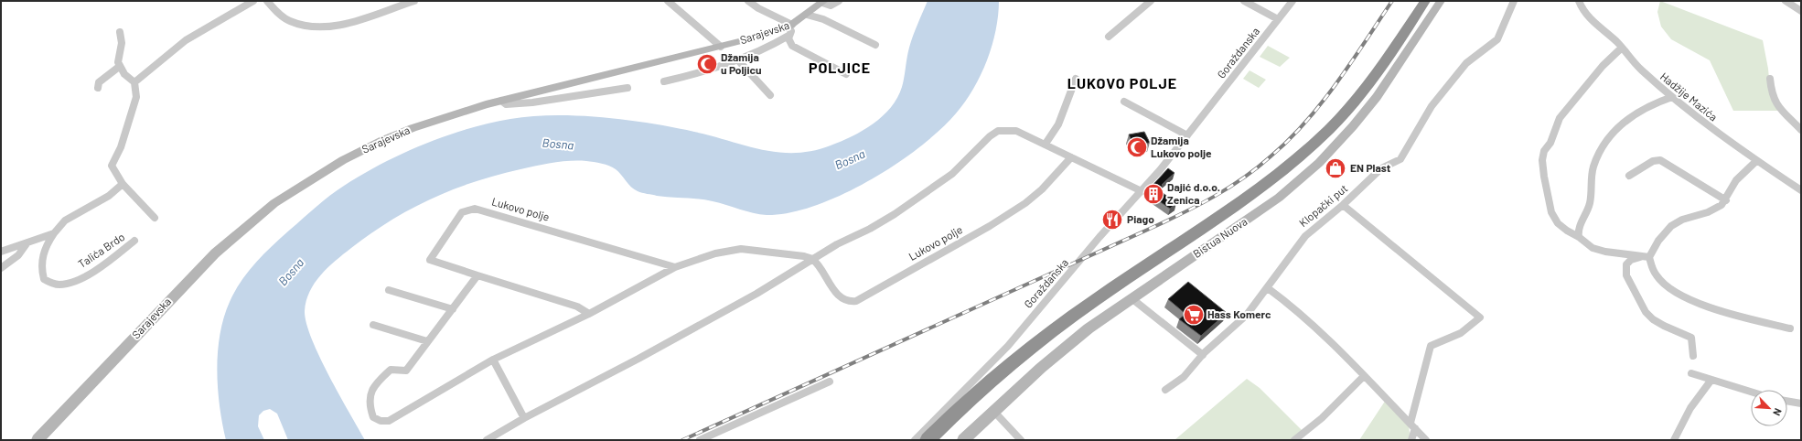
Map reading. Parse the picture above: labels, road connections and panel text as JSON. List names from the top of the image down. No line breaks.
{"streets":{"main road":["Sarajevska","Bistua Nuova"],"street":["Goraždanska","Hadžije Mazića","Klopački put","Lukovo polje","Talića Brdo"]},"districts":["POLJICE","LUKOVO POLJE"],"water":["Bosna"],"places":{"mosque":["Džamija u Poljicu","Džamija Lukovo polje"],"shop":["EN Plast"],"building":["Dajić d.o.o. Zenica"],"restaurant":["Piago"],"supermarket":["Hass Komerc"]},"north":"bottom right"}
